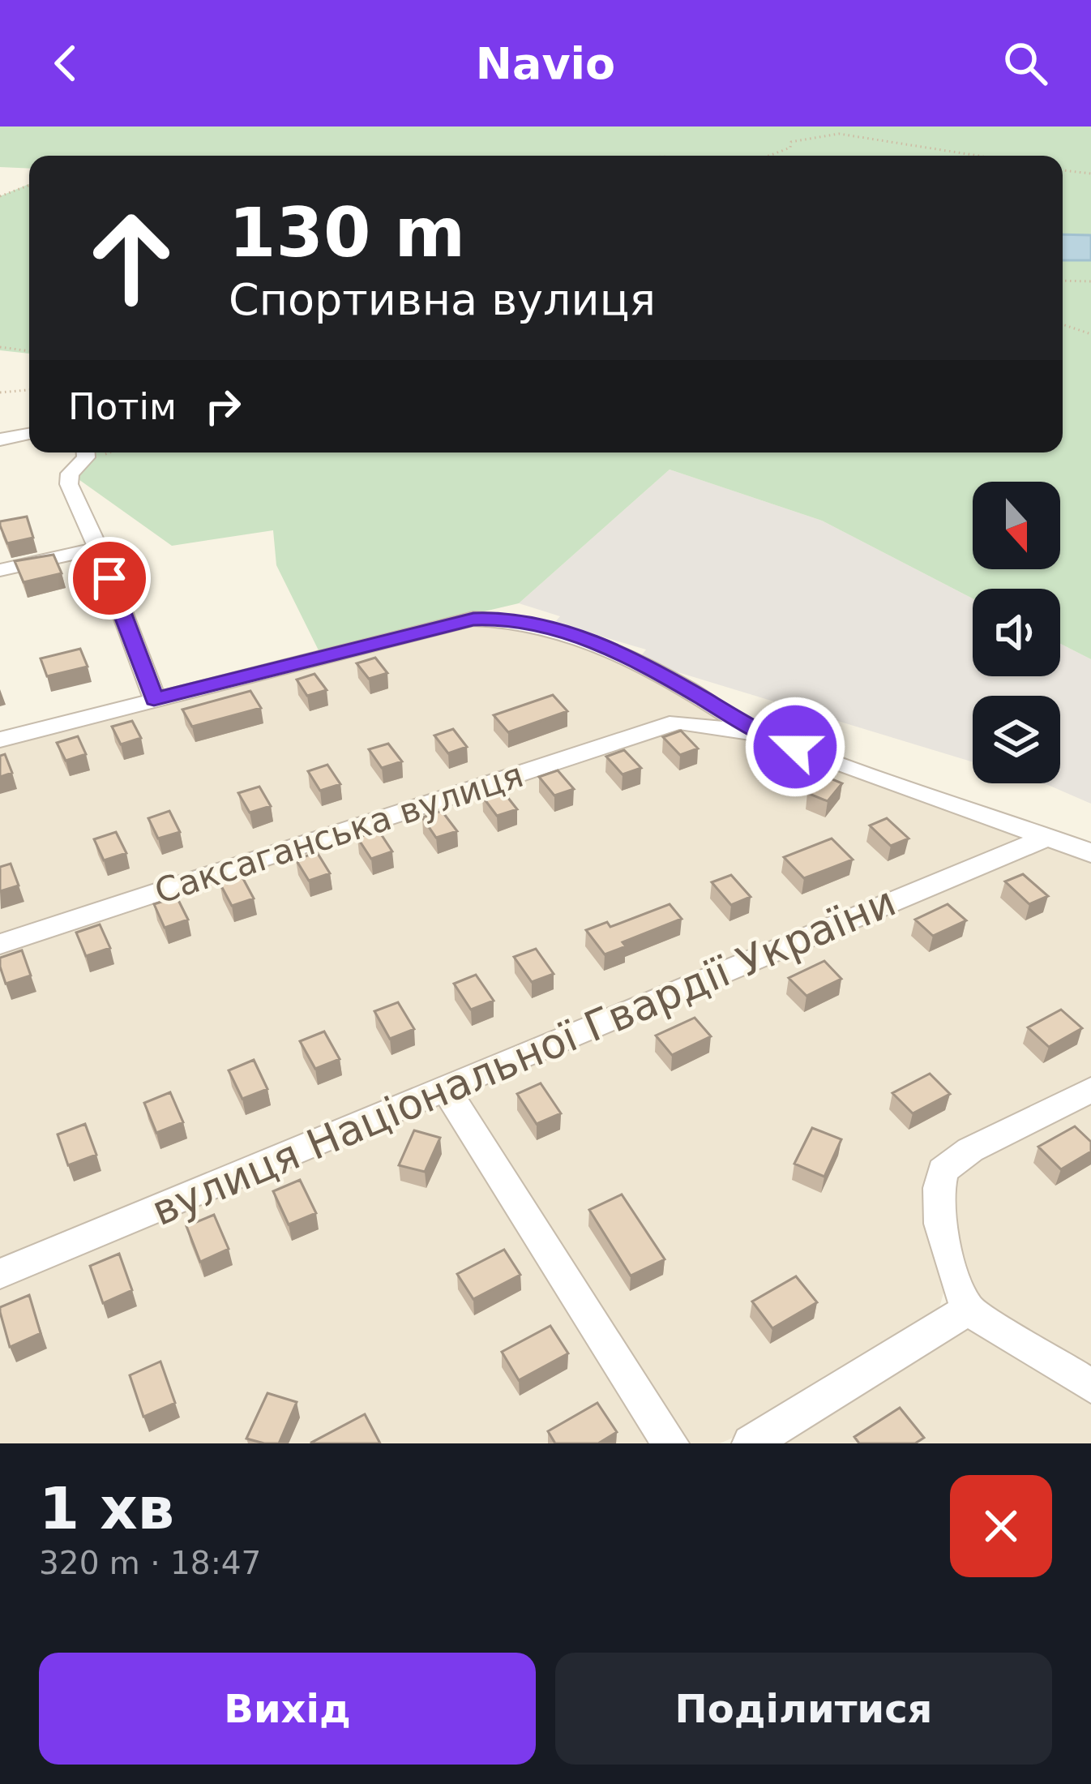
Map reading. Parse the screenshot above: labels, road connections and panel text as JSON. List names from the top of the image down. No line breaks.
{"streets":{"street":["Саксаганська вулиця","вулиця Національної Гвардії України"]},"north":"bottom","page":{"header":"Navio","turn":["130 m","Спортивна вулиця"],"then":"Потім","heading":["1 хв","320 m · 18:47"],"buttons":["Вихід","Поділитися"]}}
